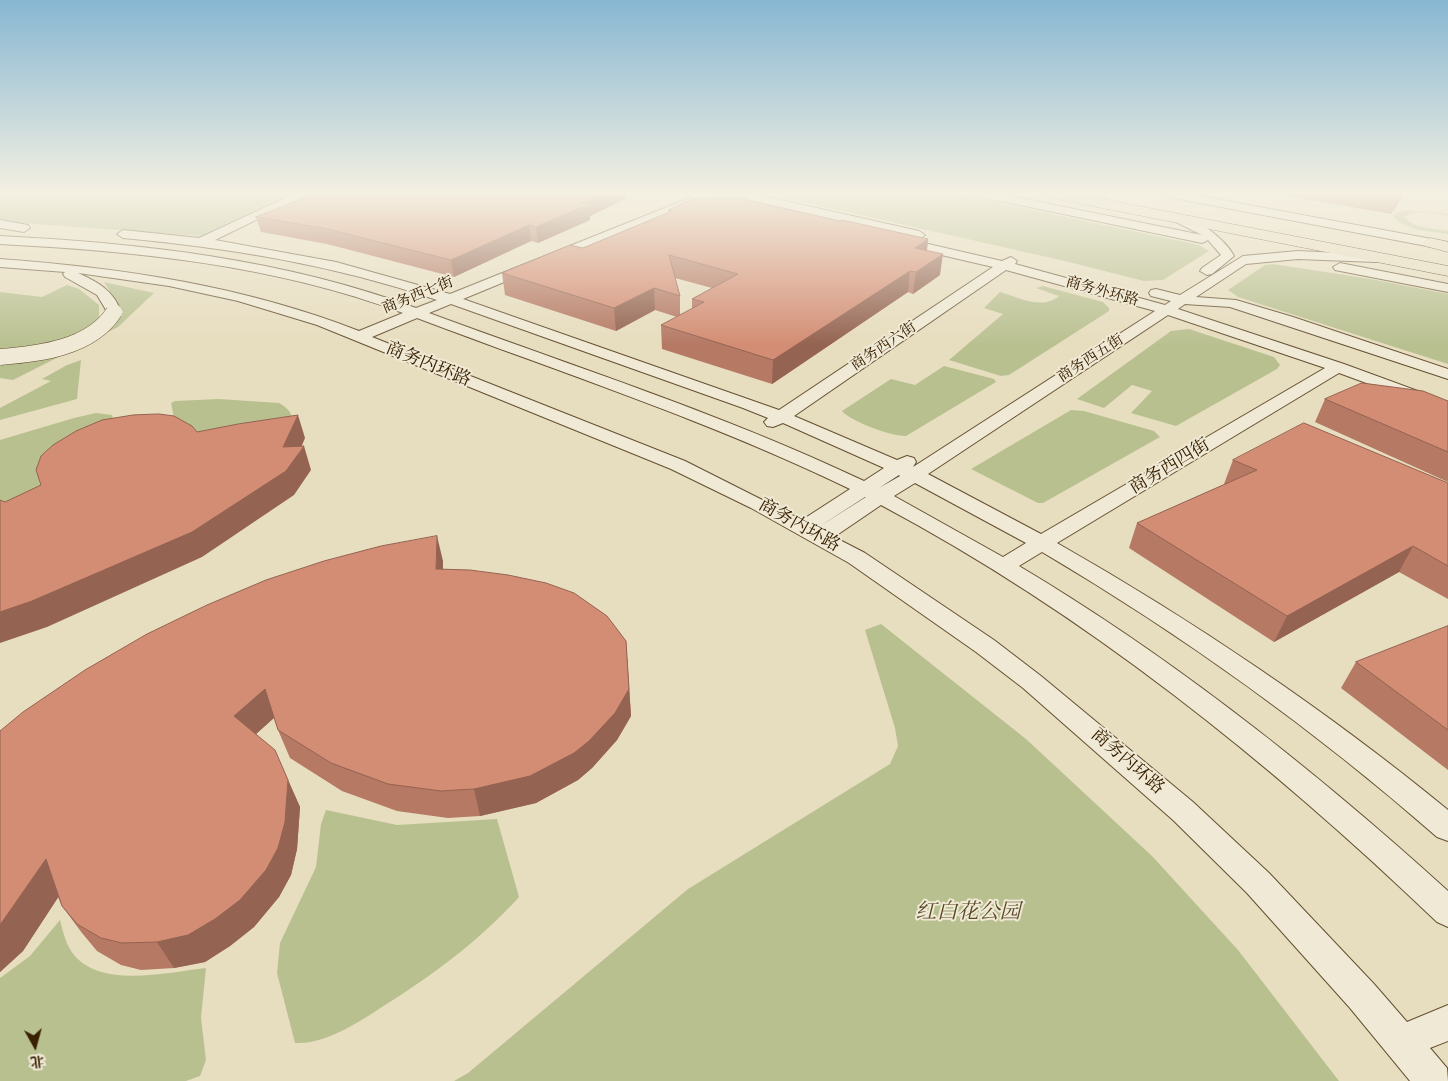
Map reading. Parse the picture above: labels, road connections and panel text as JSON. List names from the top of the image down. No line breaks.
{"streets":{"street":["商务外环路","商务西七街","商务西六街","商务西五街","商务内环路","商务西四街"]},"crossings":[["商务外环路","商务西六街"],["商务外环路","商务西五街"],["商务外环路","商务西四街"],["商务西七街","商务内环路"],["商务西五街","商务内环路"]],"parks":["红白花公园"],"north":"bottom"}
